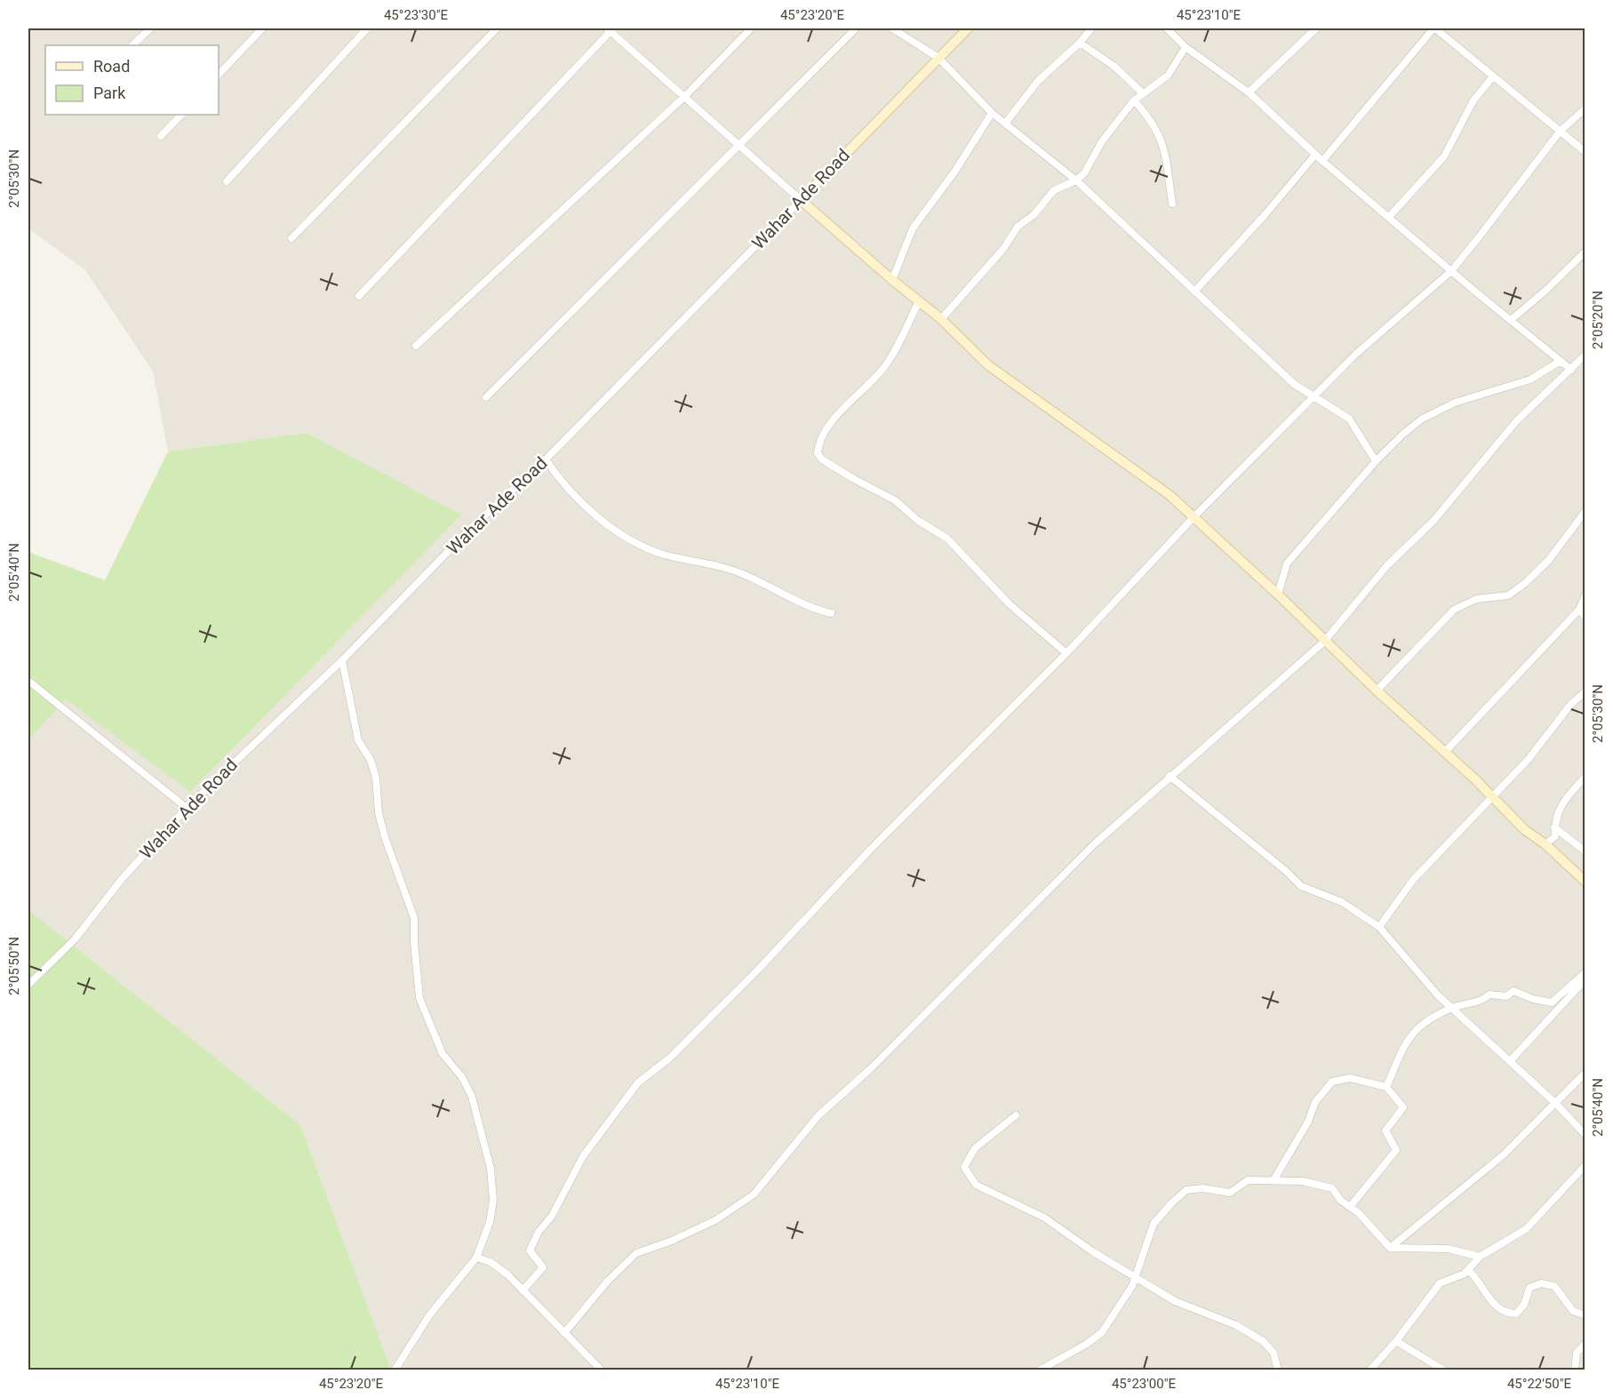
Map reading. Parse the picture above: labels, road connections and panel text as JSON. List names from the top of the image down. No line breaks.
{"streets":{"street":["Wahar Ade Road"]},"legend":["Road","Park"],"coordinates":["45°23'30\"E","45°23'20\"E","45°23'10\"E","2°05'30\"N","2°05'20\"N","2°05'40\"N","2°05'50\"N","45°23'00\"E","45°22'50\"E"]}
